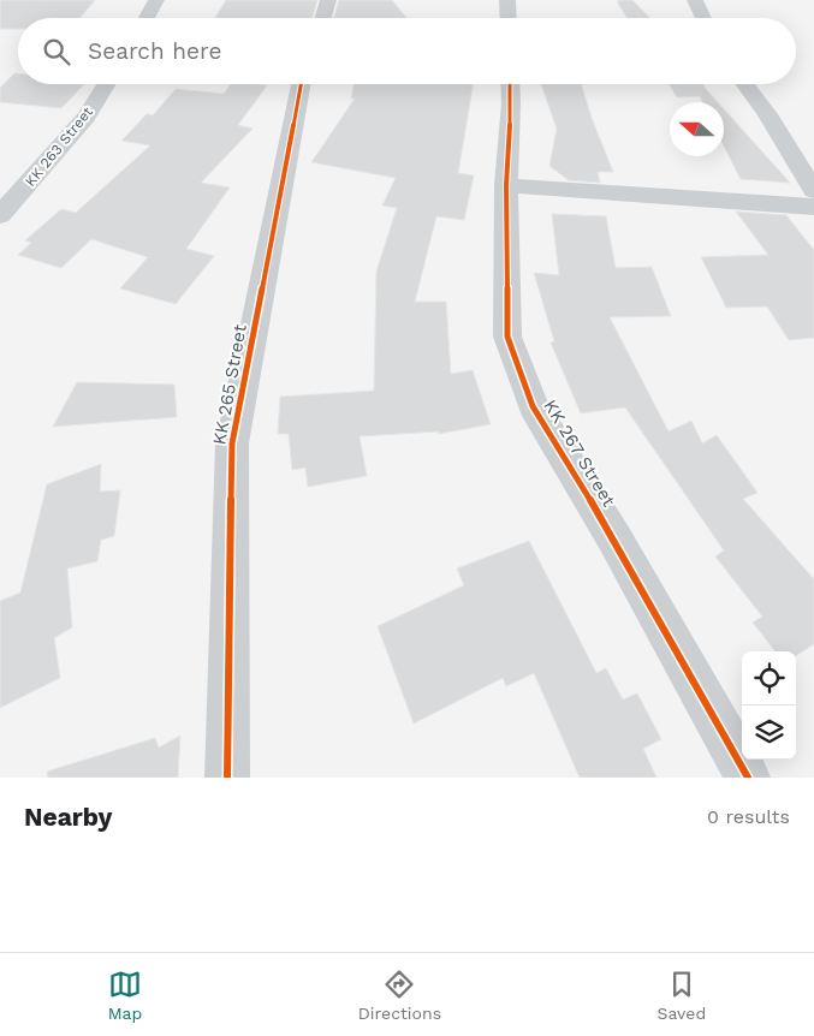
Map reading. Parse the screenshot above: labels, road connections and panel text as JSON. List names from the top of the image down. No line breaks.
{"streets":{"street":["KK 263 Street","KK 265 Street","KK 267 Street"]},"north":"left","page":{"search":"Search here","heading":["Nearby","0 results"],"nav":["Map","Directions","Saved"]}}
